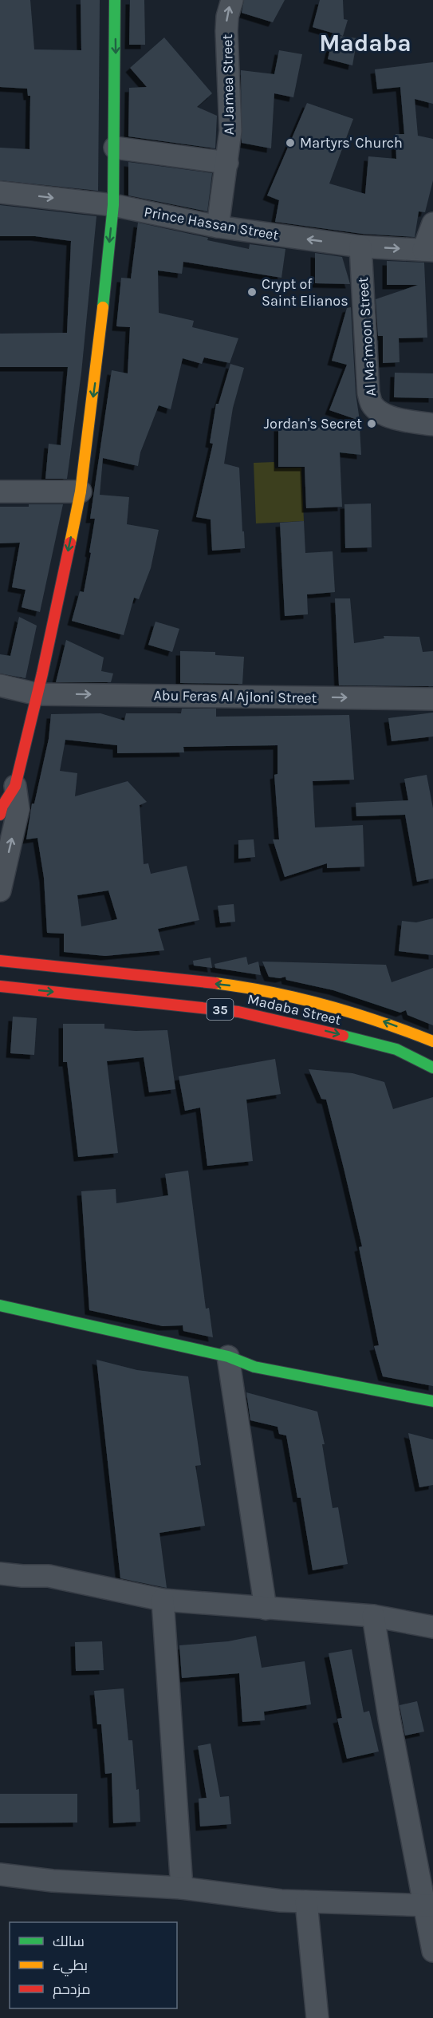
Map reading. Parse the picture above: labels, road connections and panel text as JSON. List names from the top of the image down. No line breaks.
{"streets":{"street":["Al Jamea Street","Prince Hassan Street","Al Ma’moon Street","Abu Feras Al Ajloni Street","35","Madaba Street"]},"crossings":[["Al Jamea Street","Prince Hassan Street"],["Prince Hassan Street","Al Ma’moon Street"]],"one_way":["Abu Feras Al Ajloni Street"],"districts":["Madaba"],"places":["Martyrs' Church","Crypt of Saint Elianos","Jordan's Secret"],"legend":["سالك","بطيء","مزدحم"]}
